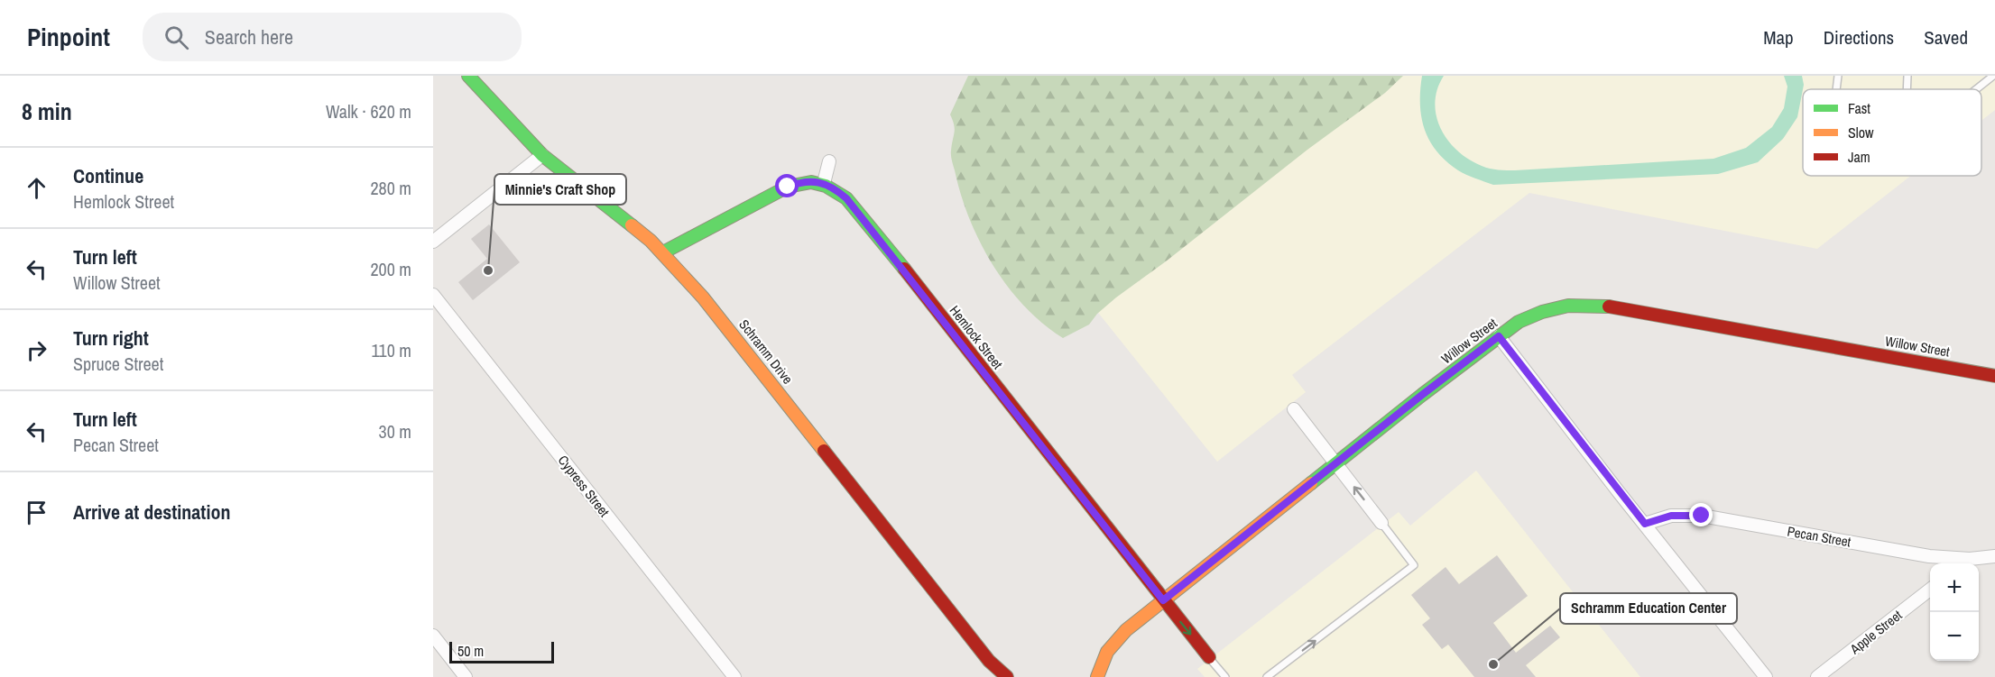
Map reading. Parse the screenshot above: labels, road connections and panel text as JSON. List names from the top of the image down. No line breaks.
{"streets":{"street":["Hemlock Street","Willow Street","Schramm Drive","Cypress Street","Pecan Street","Apple Street"]},"crossings":[["Hemlock Street","Willow Street"]],"places":["Minnie's Craft Shop","Schramm Education Center"],"legend":["Fast","Slow","Jam"],"scale_bar":"50 m","page":{"header":"Pinpoint","search":"Search here","nav":["Map","Directions","Saved"],"heading":["8 min","Walk · 620 m"],"list":[["Continue","Hemlock Street","280 m"],["Turn left","Willow Street","200 m"],["Turn right","Spruce Street","110 m"],["Turn left","Pecan Street","30 m"],"Arrive at destination"],"map_buttons":["+","−"],"scale":"50 m"}}
